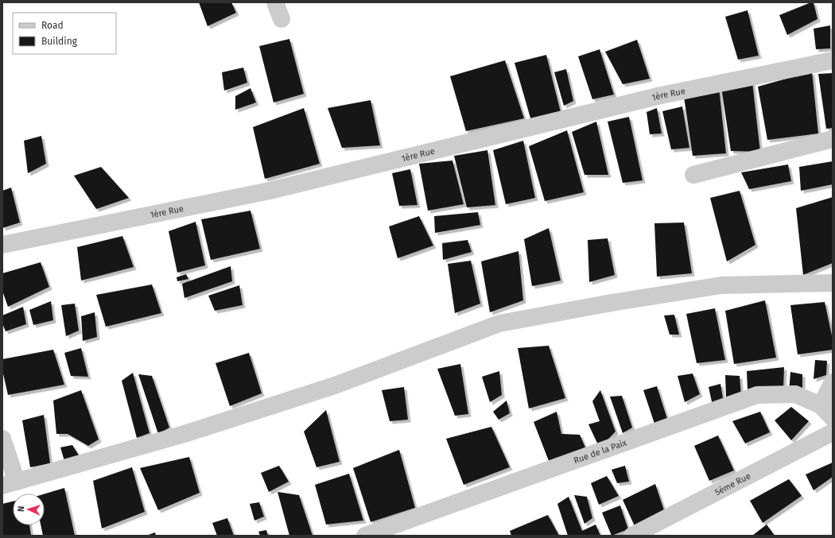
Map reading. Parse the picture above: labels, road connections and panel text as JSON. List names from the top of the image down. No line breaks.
{"streets":{"street":["1ère Rue","Rue de la Paix","5ème Rue"]},"legend":["Road","Building"],"north":"left"}
